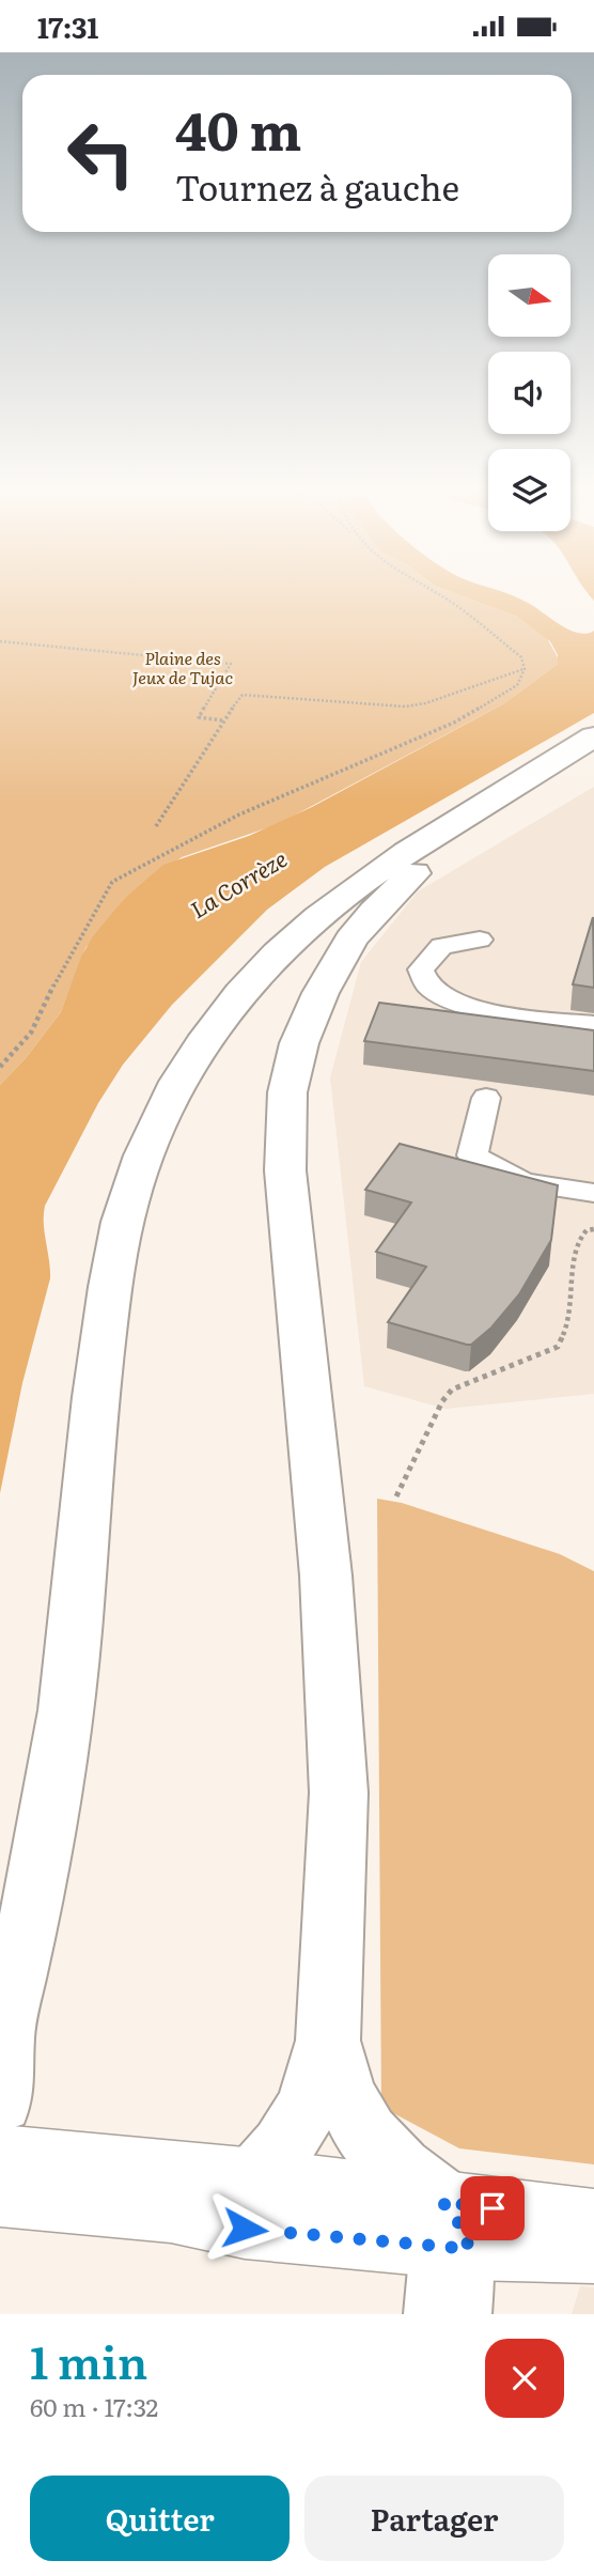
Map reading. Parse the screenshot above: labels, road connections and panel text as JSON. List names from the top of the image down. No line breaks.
{"water":["La Corrèze"],"parks":["Plaine des Jeux de Tujac"],"north":"right","page":{"status":"17:31","turn":["40 m","Tournez à gauche"],"heading":["1 min","60 m · 17:32"],"buttons":["Quitter","Partager"]}}
